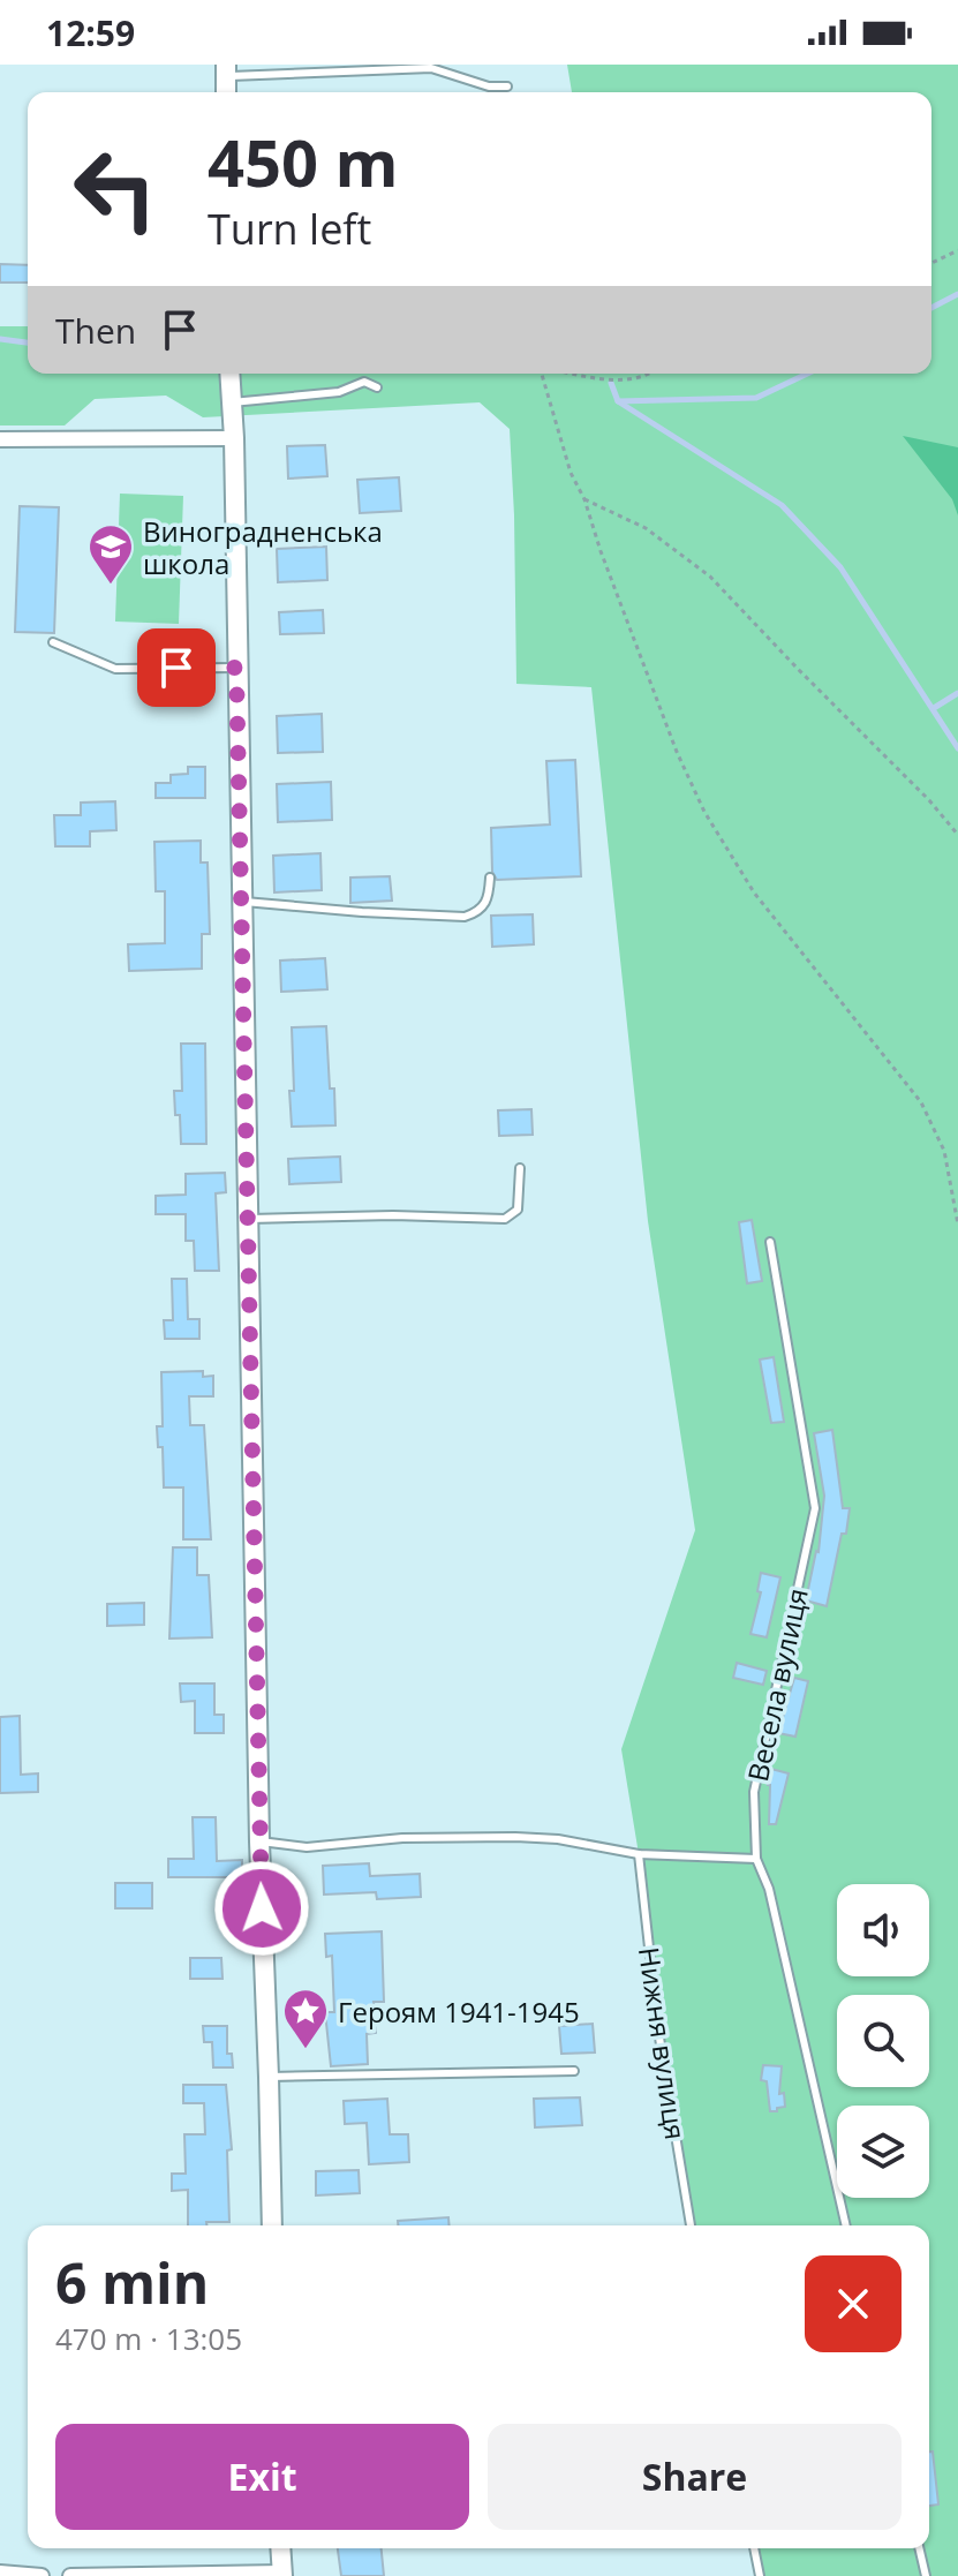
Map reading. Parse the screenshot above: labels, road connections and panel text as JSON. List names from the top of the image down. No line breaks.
{"streets":{"lane":["Весела вулиця","Нижня вулиця"]},"places":{"school or university":["Виноградненська школа"],"place":["Героям 1941-1945"]},"page":{"status":"12:59","turn":["450 m","Turn left"],"then":"Then","heading":["6 min","470 m · 13:05"],"buttons":["Exit","Share"]}}
